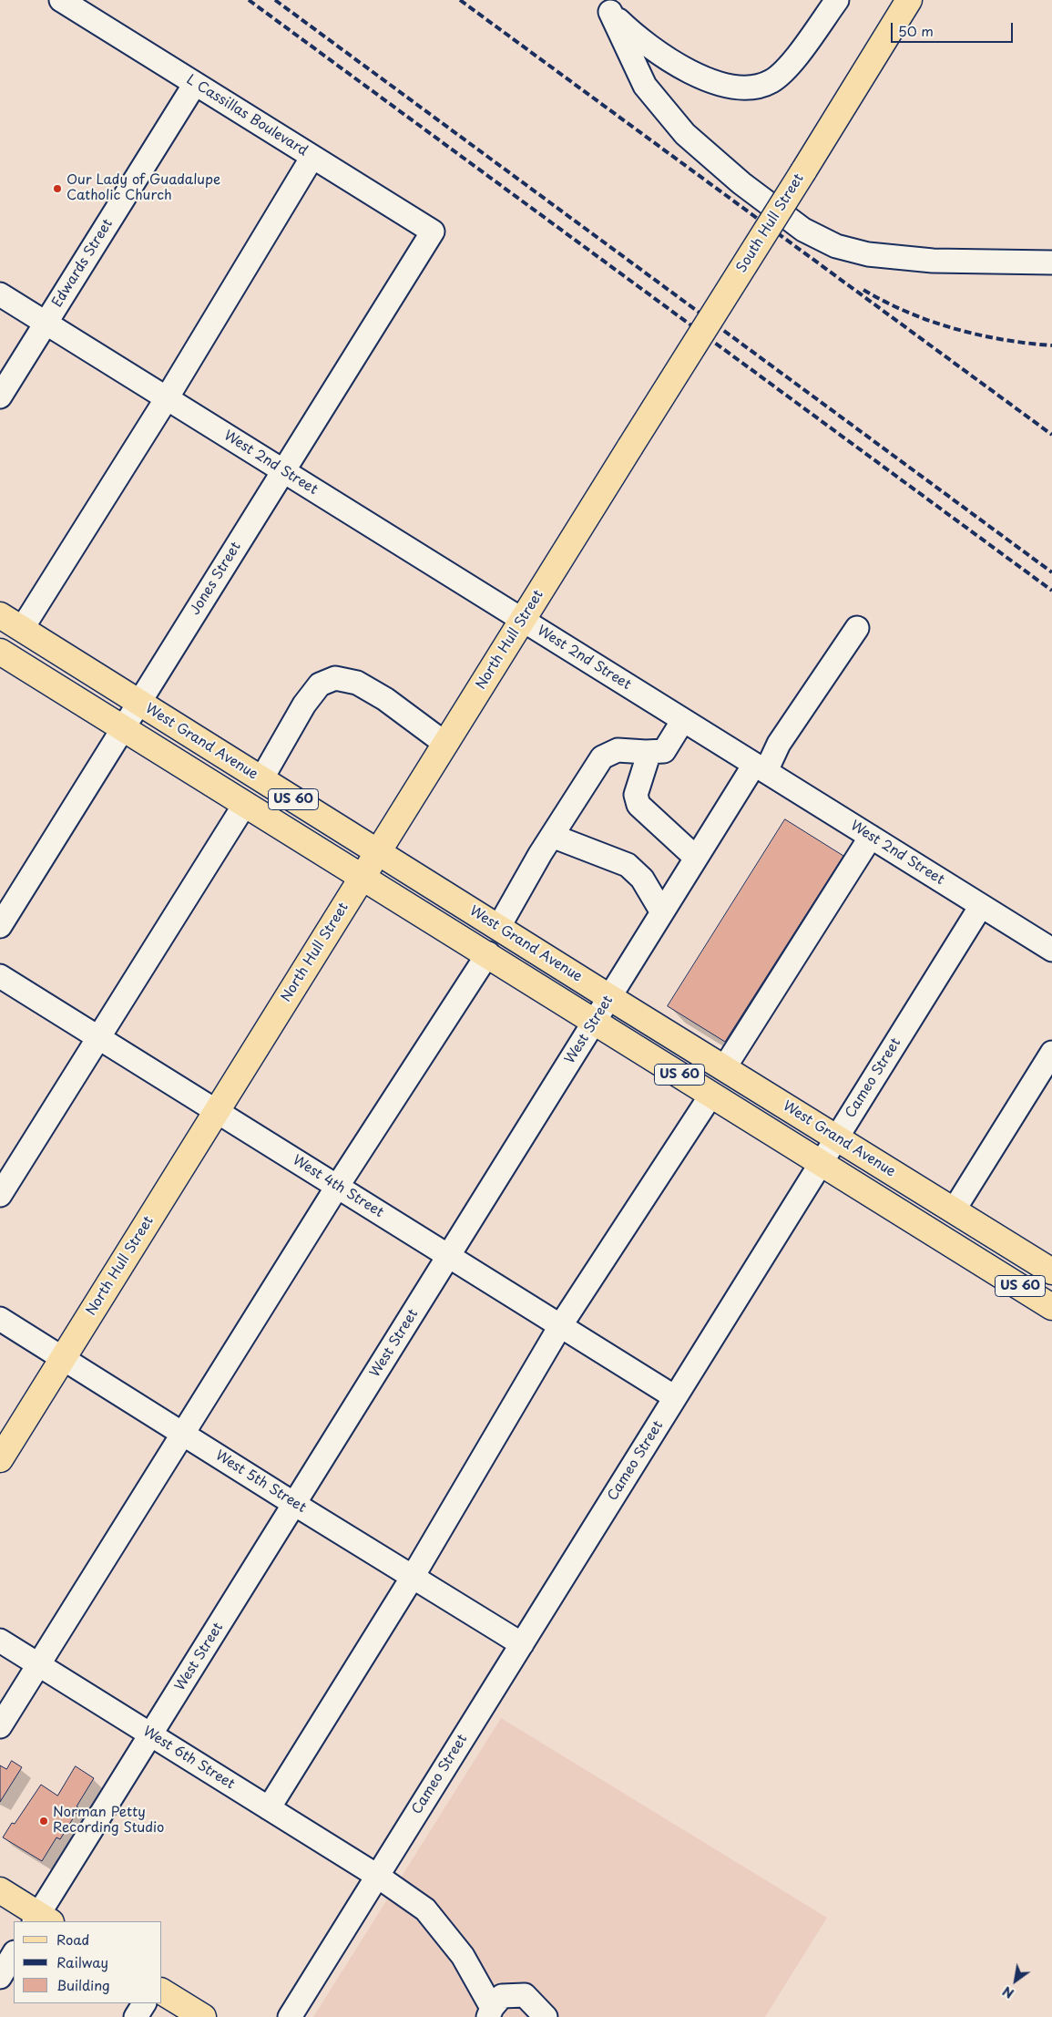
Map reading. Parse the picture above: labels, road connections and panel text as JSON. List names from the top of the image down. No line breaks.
{"streets":{"main road":["South Hull Street","North Hull Street","West Grand Avenue","US 60"],"street":["L Cassillas Boulevard","Edwards Street","West 2nd Street","Jones Street","West Street","Cameo Street","West 4th Street","West 5th Street","West 6th Street"]},"crossings":[["L Cassillas Boulevard","Edwards Street"],["L Cassillas Boulevard","Jones Street"],["South Hull Street","North Hull Street"],["Edwards Street","West 2nd Street"],["West 2nd Street","Jones Street"],["West 2nd Street","North Hull Street"],["West 2nd Street","West Street"],["West 2nd Street","Cameo Street"],["Jones Street","West Grand Avenue"],["North Hull Street","West Grand Avenue"],["North Hull Street","West 4th Street"],["North Hull Street","West 5th Street"],["West Grand Avenue","West Street"],["West Grand Avenue","Cameo Street"],["West Street","West 4th Street"],["West Street","West 5th Street"],["West Street","West 6th Street"],["Cameo Street","West 4th Street"],["Cameo Street","West 5th Street"],["Cameo Street","West 6th Street"]],"places":["Our Lady of Guadalupe Catholic Church","Norman Petty Recording Studio"],"legend":["Road","Railway","Building"],"scale_bar":"50 m","north":"bottom left"}
